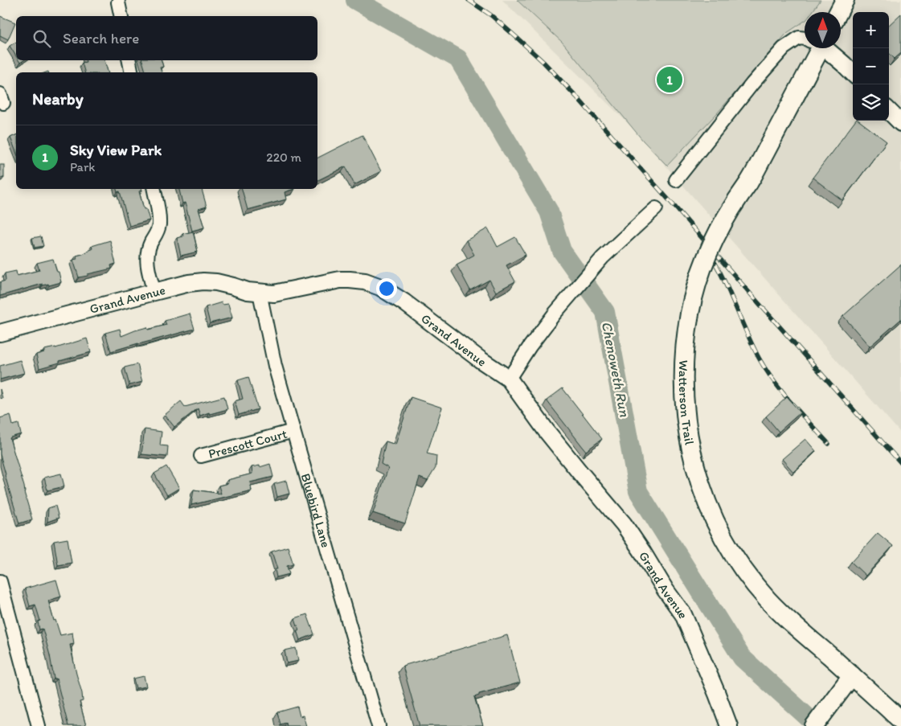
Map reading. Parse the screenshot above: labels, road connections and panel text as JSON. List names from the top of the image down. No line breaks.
{"streets":{"main road":["Watterson Trail"],"street":["Grand Avenue","Prescott Court","Bluebird Lane"]},"crossings":[["Grand Avenue","Bluebird Lane"],["Prescott Court","Bluebird Lane"]],"water":["Chenoweth Run"],"north":"top","page":{"map_buttons":["+","−"],"search":"Search here","pins":"1","heading":"Nearby","list":[{"mark":"1","name":"Sky View Park","note":"Park","value":"220 m"}]}}
